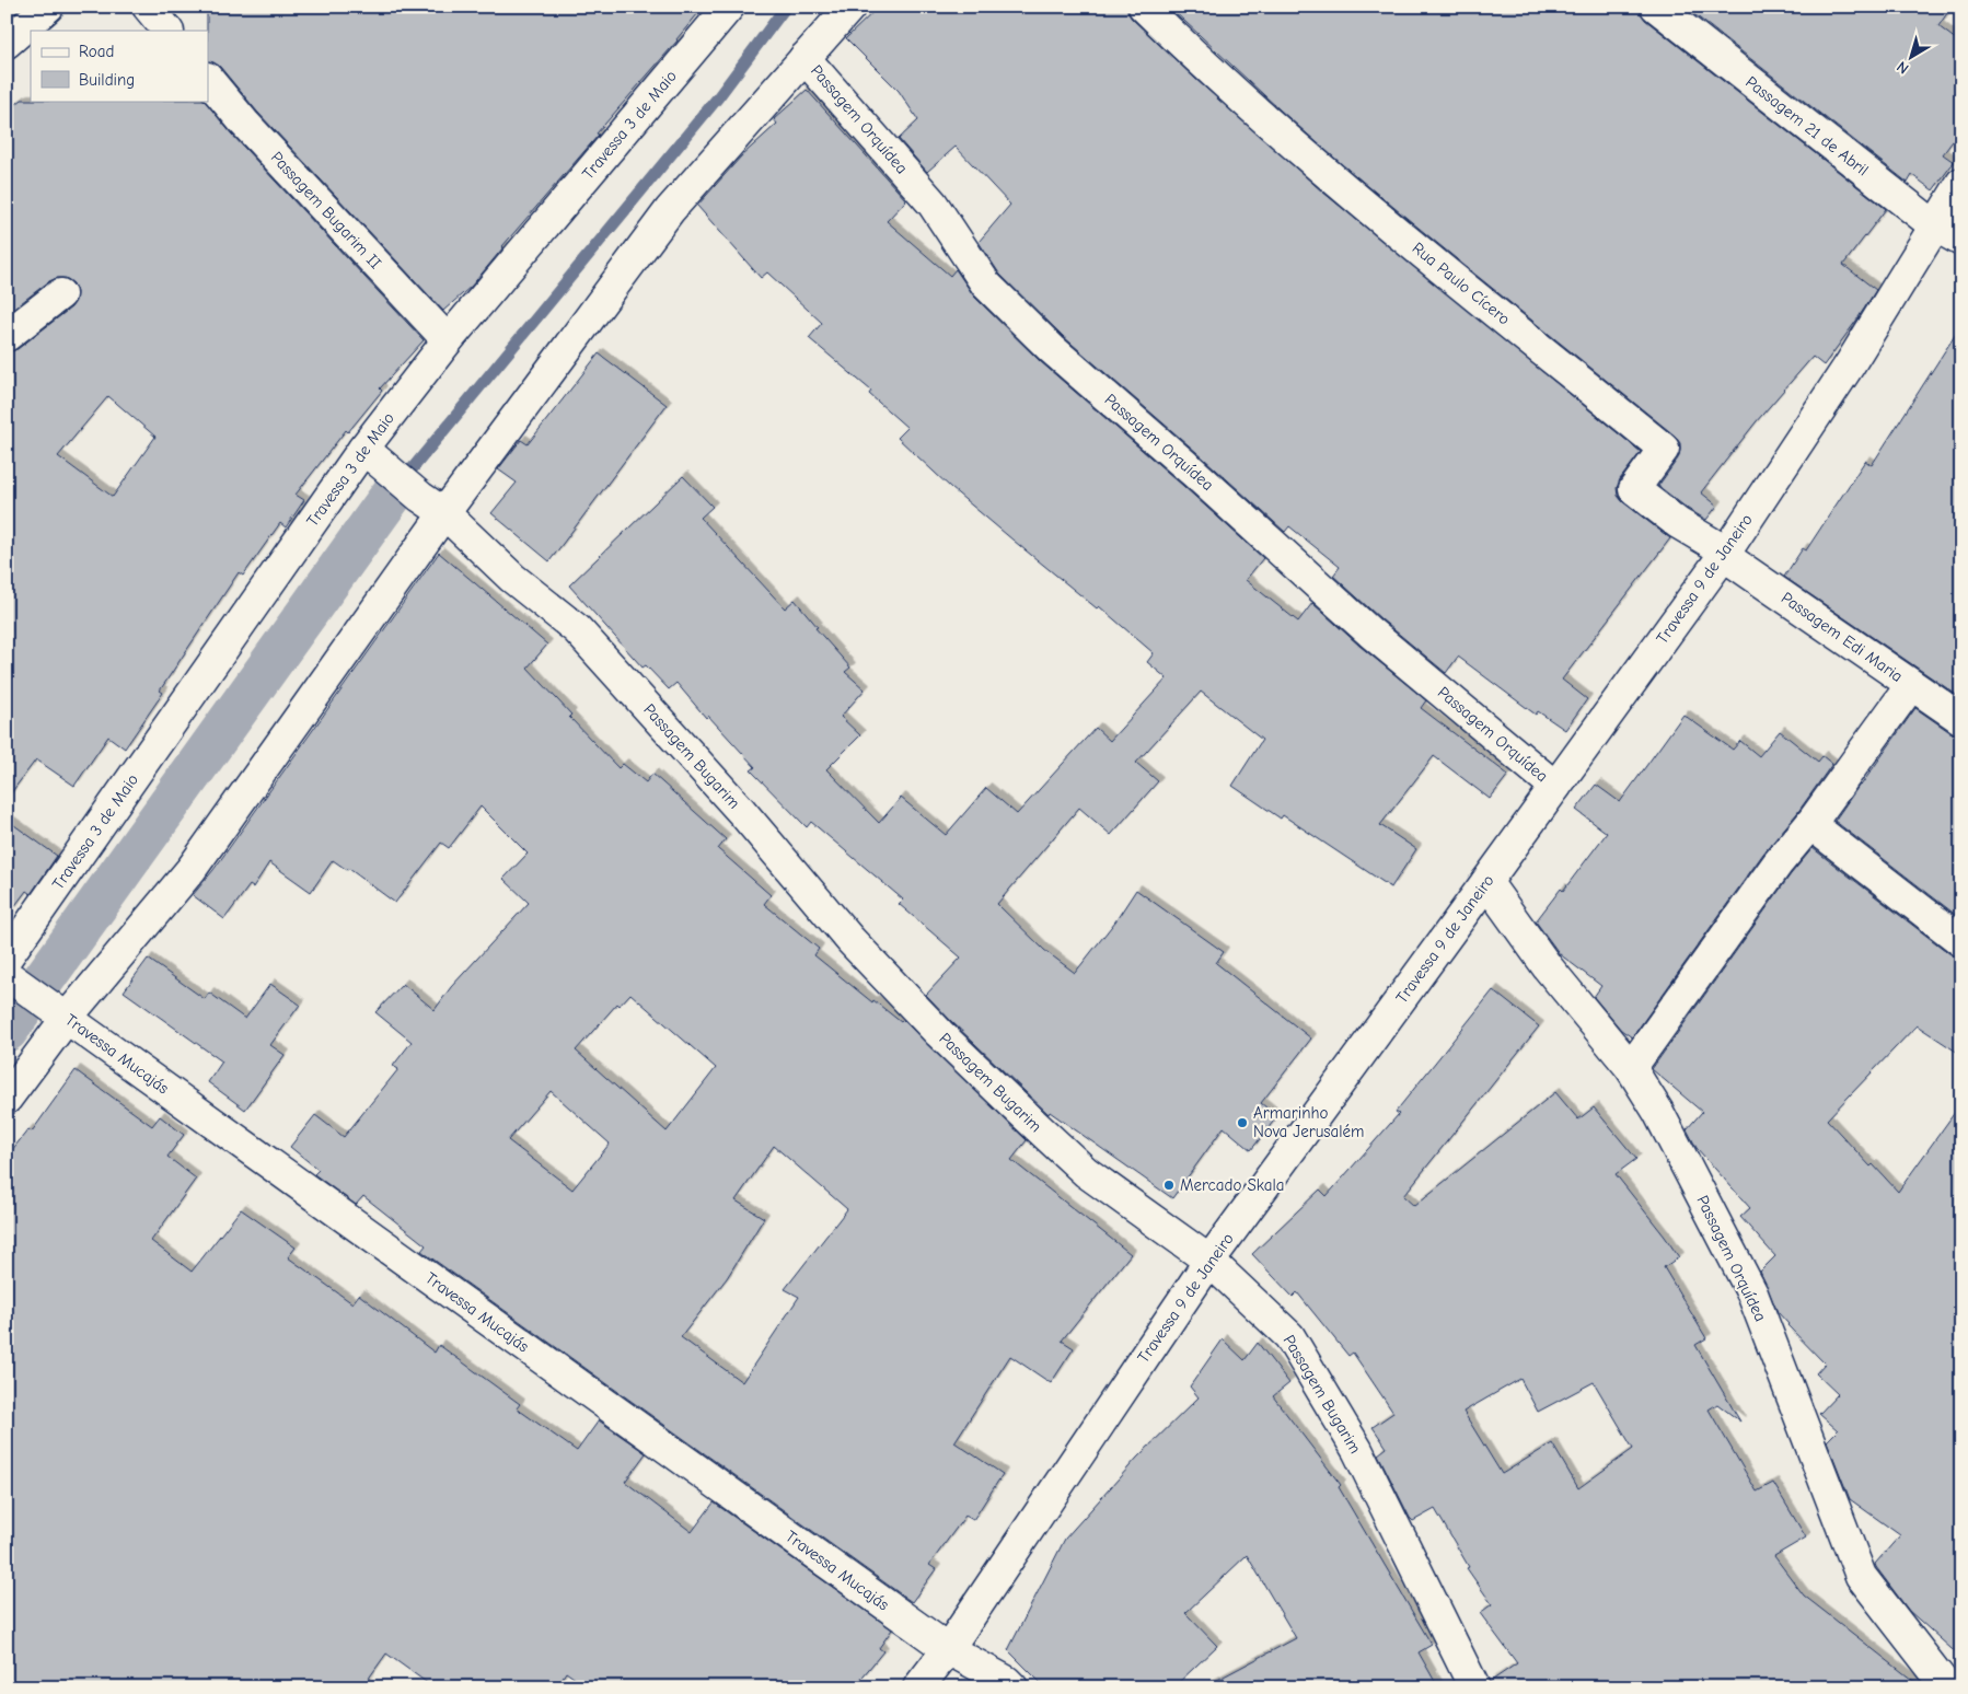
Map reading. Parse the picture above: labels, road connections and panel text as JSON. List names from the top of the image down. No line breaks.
{"streets":{"street":["Passagem Orquídea","Travessa 3 de Maio","Passagem 21 de Abril","Passagem Bugarim II","Rua Paulo Cícero","Travessa 9 de Janeiro","Passagem Edi Maria","Passagem Bugarim","Travessa Mucajás"]},"crossings":[["Passagem Orquídea","Travessa 9 de Janeiro"],["Travessa 3 de Maio","Passagem Bugarim II"],["Travessa 3 de Maio","Passagem Bugarim"],["Passagem 21 de Abril","Travessa 9 de Janeiro"],["Rua Paulo Cícero","Travessa 9 de Janeiro"],["Rua Paulo Cícero","Passagem Edi Maria"],["Travessa 9 de Janeiro","Passagem Edi Maria"],["Travessa 9 de Janeiro","Passagem Bugarim"],["Travessa 9 de Janeiro","Travessa Mucajás"]],"places":["Armarinho Nova Jerusalém","Mercado Skala"],"legend":["Road","Building"],"north":"bottom left"}
